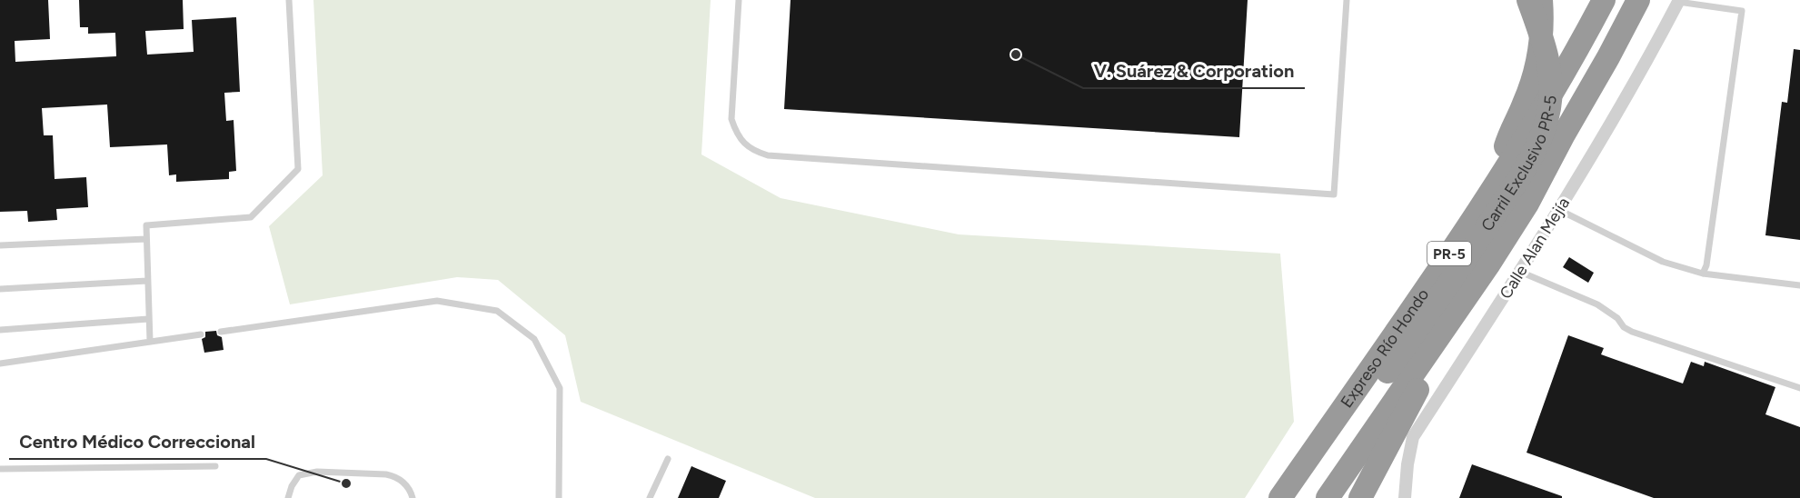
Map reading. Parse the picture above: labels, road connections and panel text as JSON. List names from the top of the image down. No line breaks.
{"streets":{"highway":["Carril Exclusivo PR-5","PR-5","Expreso Río Hondo"],"street":["Calle Alan Mejía"]},"places":["V. Suárez & Corporation","Centro Médico Correccional"]}
